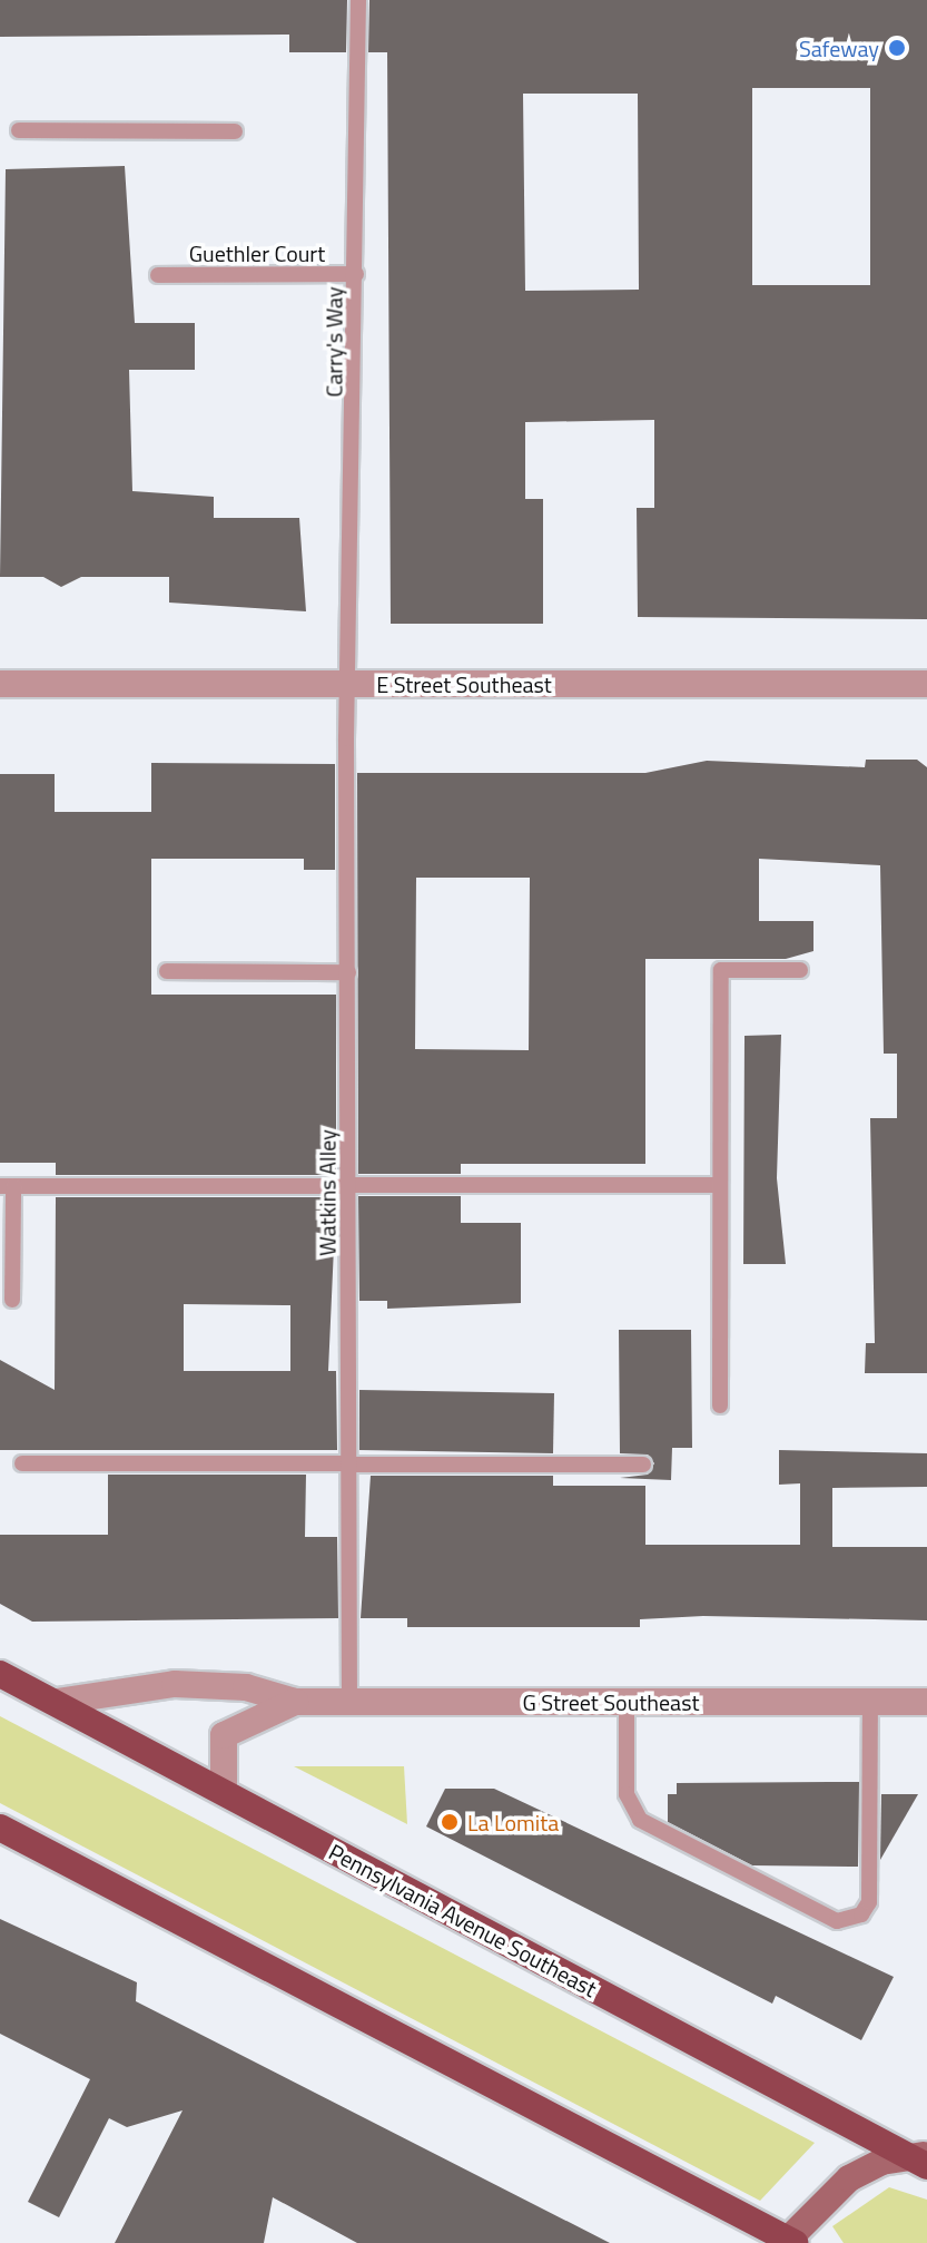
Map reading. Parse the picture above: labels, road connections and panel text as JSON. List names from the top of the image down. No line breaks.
{"streets":{"main road":["Pennsylvania Avenue Southeast"],"street":["E Street Southeast","G Street Southeast"],"lane":["Guethler Court","Carry's Way","Watkins Alley"]},"crossings":[["Guethler Court","Carry's Way"],["Carry's Way","E Street Southeast"],["Carry's Way","Watkins Alley"],["E Street Southeast","Watkins Alley"],["Watkins Alley","G Street Southeast"],["G Street Southeast","Pennsylvania Avenue Southeast"]],"places":["Safeway","La Lomita"]}
